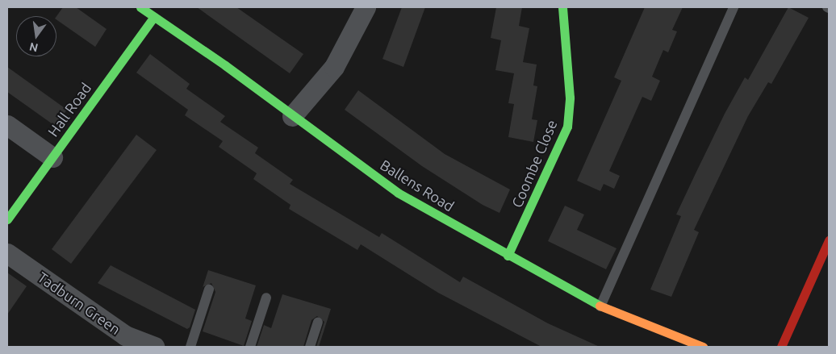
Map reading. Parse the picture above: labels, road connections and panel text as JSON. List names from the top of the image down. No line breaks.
{"streets":{"street":["Hall Road","Coombe Close","Ballens Road","Tadburn Green"]},"crossings":[["Hall Road","Ballens Road"],["Coombe Close","Ballens Road"]],"north":"bottom"}
